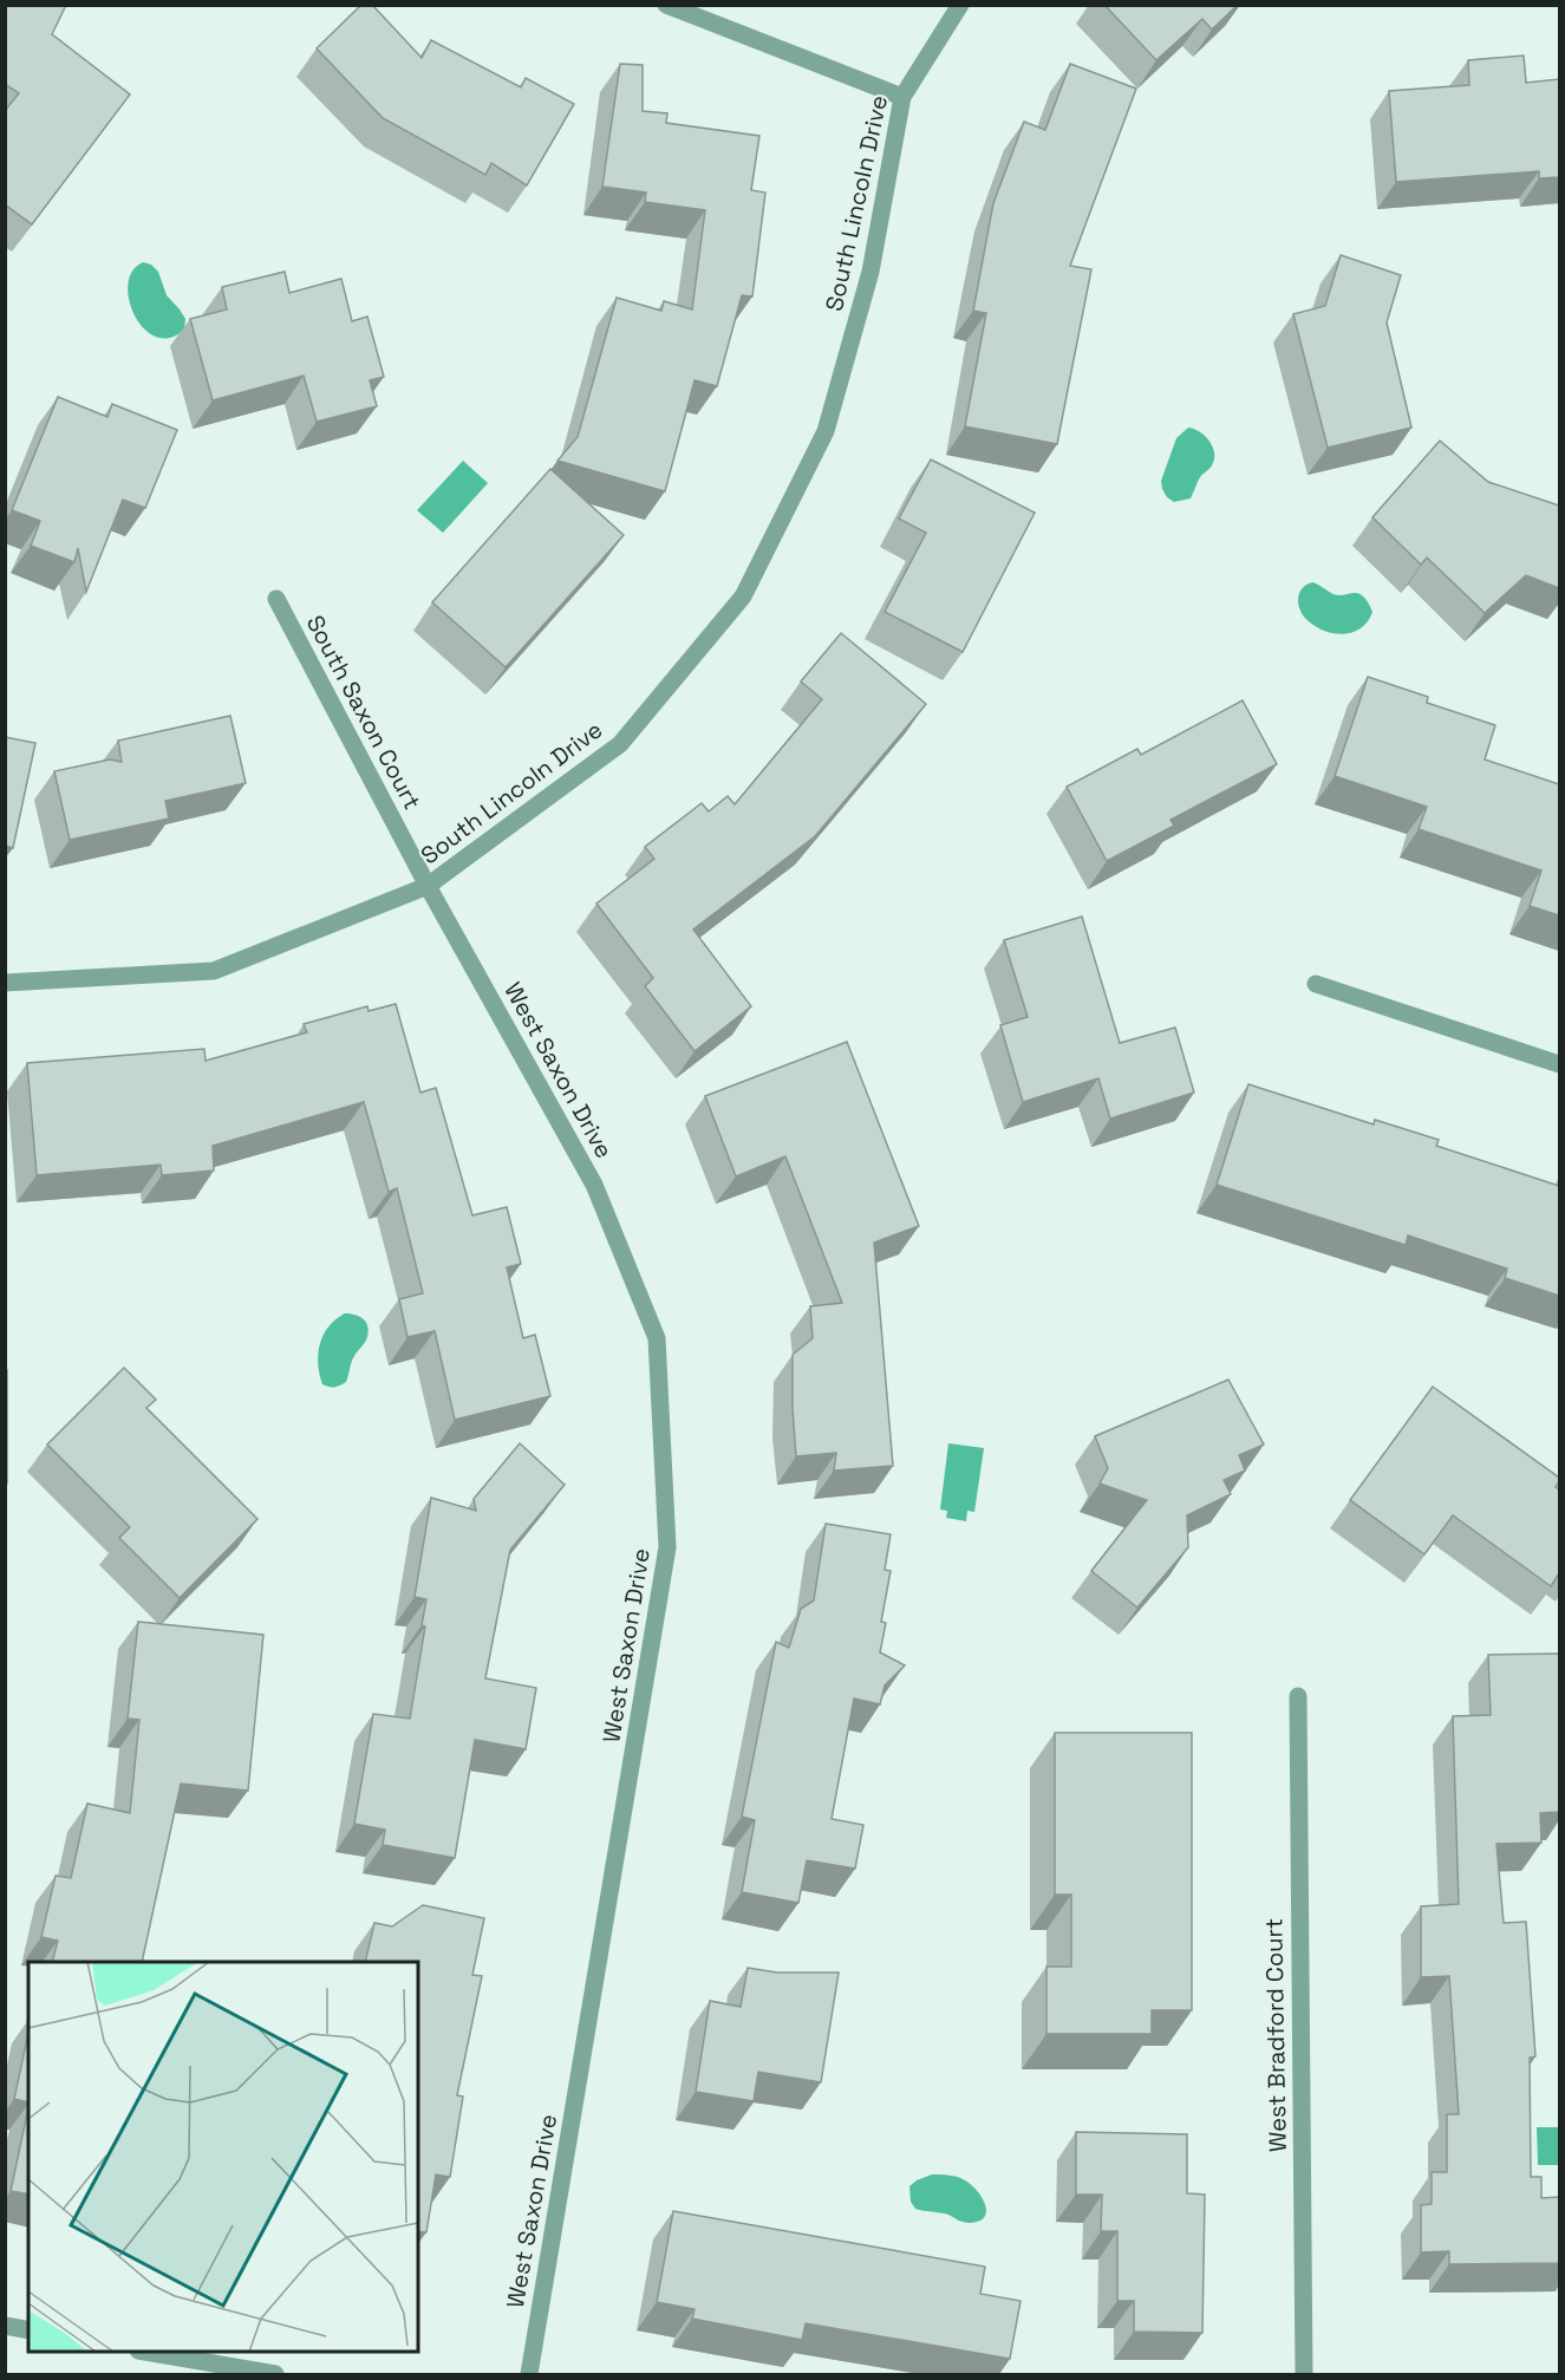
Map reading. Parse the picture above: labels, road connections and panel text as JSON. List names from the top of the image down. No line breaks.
{"streets":{"street":["South Lincoln Drive","South Saxon Court","West Saxon Drive","West Bradford Court"]},"crossings":[["South Lincoln Drive","South Saxon Court"],["South Lincoln Drive","West Saxon Drive"],["South Saxon Court","West Saxon Drive"]]}
